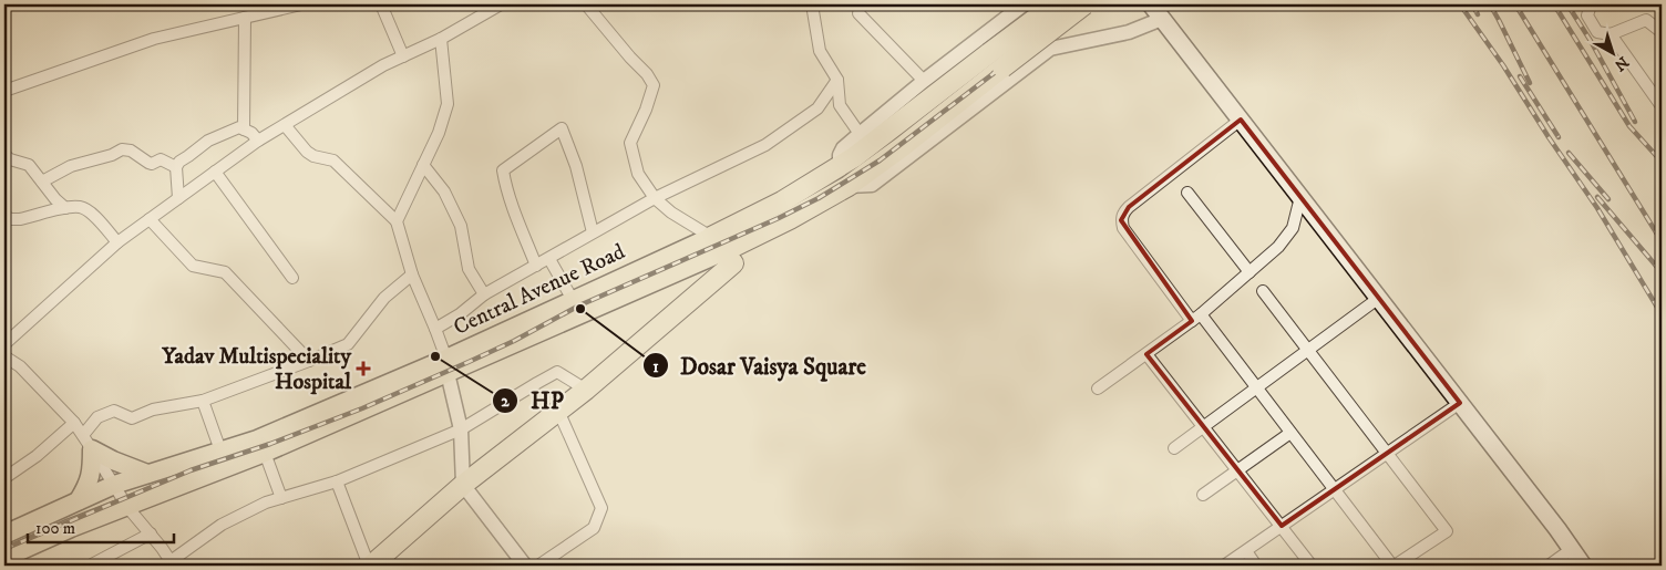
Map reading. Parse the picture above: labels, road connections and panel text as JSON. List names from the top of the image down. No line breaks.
{"streets":{"highway":["Central Avenue Road"]},"places":{"other":["Dosar Vaisya Square","HP"],"health":["Yadav Multispeciality Hospital"]},"scale_bar":"100 m","north":"bottom right"}
